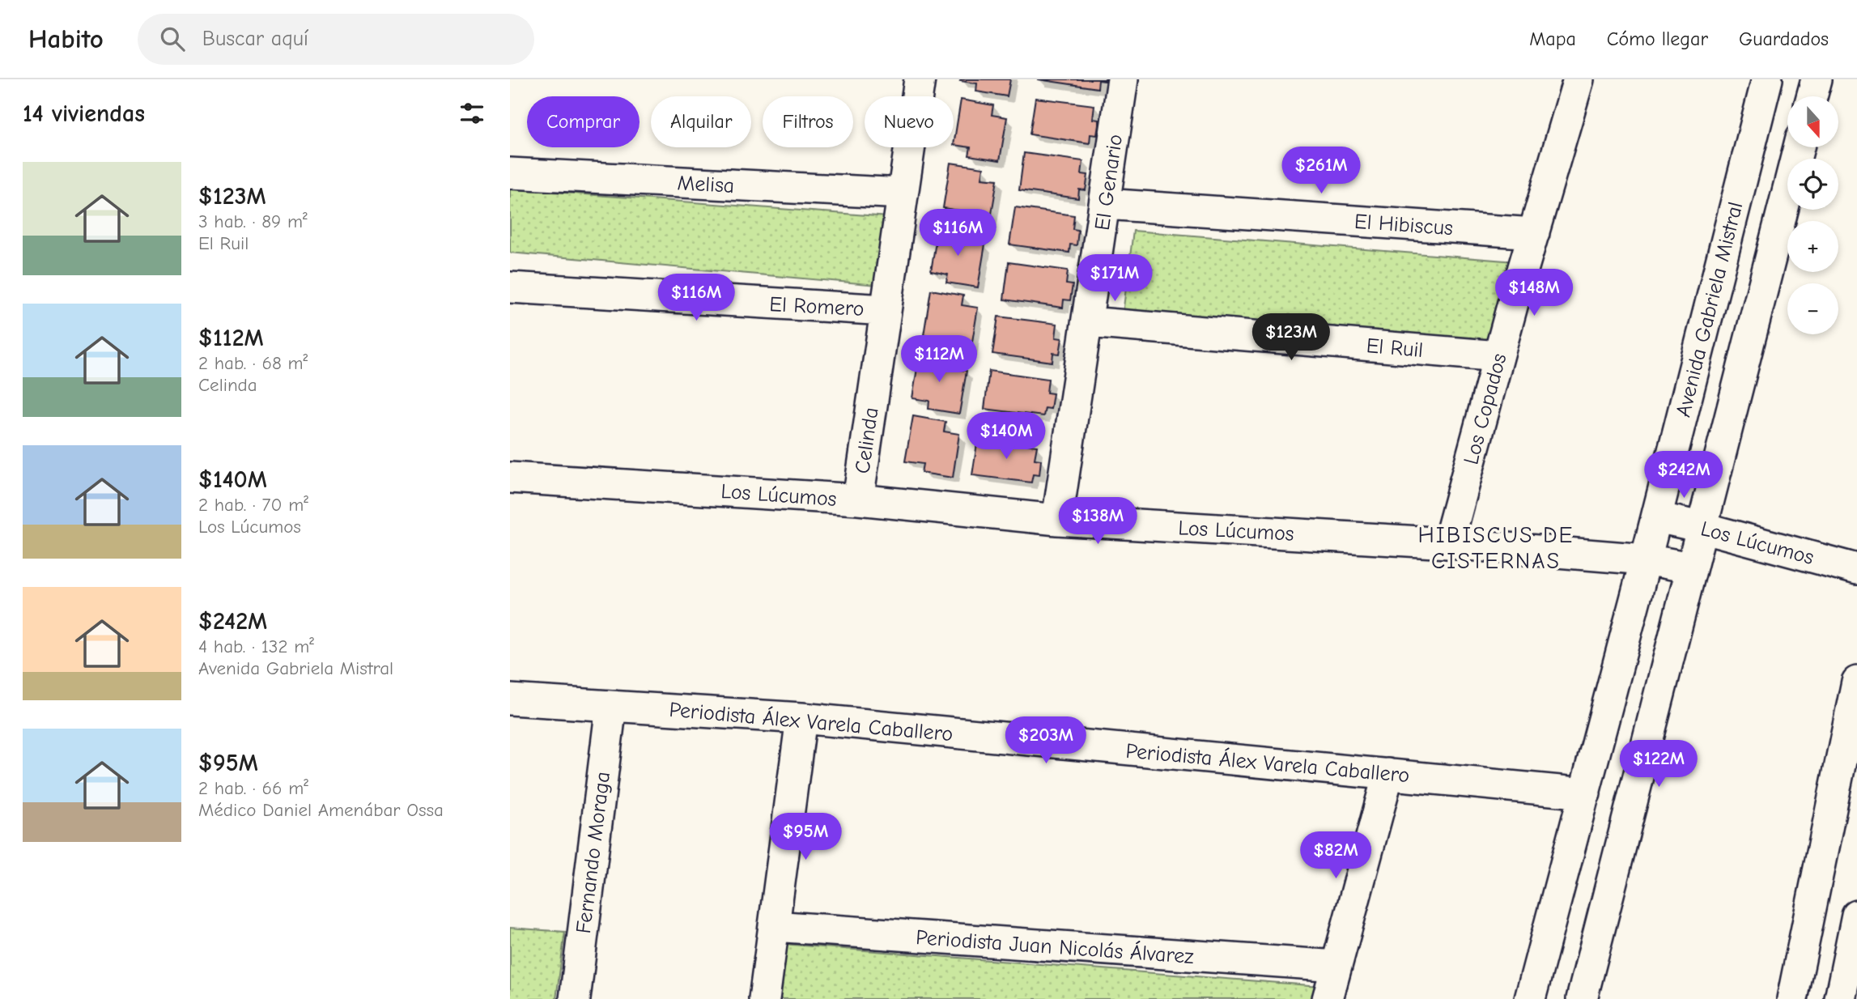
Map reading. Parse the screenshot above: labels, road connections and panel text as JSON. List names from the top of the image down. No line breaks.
{"streets":{"street":["El Genario","Melisa","El Hibiscus","El Romero","Avenida Gabriela Mistral","El Ruil","Los Copados","Celinda","Los Lúcumos","Periodista Álex Varela Caballero","Fernando Moraga","Periodista Juan Nicolás Álvarez"]},"crossings":[["El Genario","El Hibiscus"],["El Genario","El Ruil"],["El Genario","Los Lúcumos"],["Melisa","Celinda"],["El Hibiscus","Los Copados"],["El Romero","Celinda"],["Avenida Gabriela Mistral","Los Lúcumos"],["Avenida Gabriela Mistral","Periodista Álex Varela Caballero"],["El Ruil","Los Copados"],["Los Copados","Los Lúcumos"],["Celinda","Los Lúcumos"],["Periodista Álex Varela Caballero","Fernando Moraga"]],"districts":["HIBISCUS DE CISTERNAS"],"north":"bottom","page":{"header":"Habito","search":"Buscar aquí","nav":["Mapa","Cómo llegar","Guardados"],"heading":"14 viviendas","map_buttons":["+","−"],"chip":["Comprar","Alquilar","Filtros","Nuevo"],"price":["$261M","$116M","$171M","$148M","$116M","$123M","$112M","$140M","$242M","$138M","$203M","$122M","$95M","$82M"],"list":[{"name":"$123M","note":"3 hab. · 89 m² · El Ruil"},{"name":"$112M","note":"2 hab. · 68 m² · Celinda"},{"name":"$140M","note":"2 hab. · 70 m² · Los Lúcumos"},{"name":"$242M","note":"4 hab. · 132 m² · Avenida Gabriela Mistral"},{"name":"$95M","note":"2 hab. · 66 m² · Médico Daniel Amenábar Ossa"}]}}
